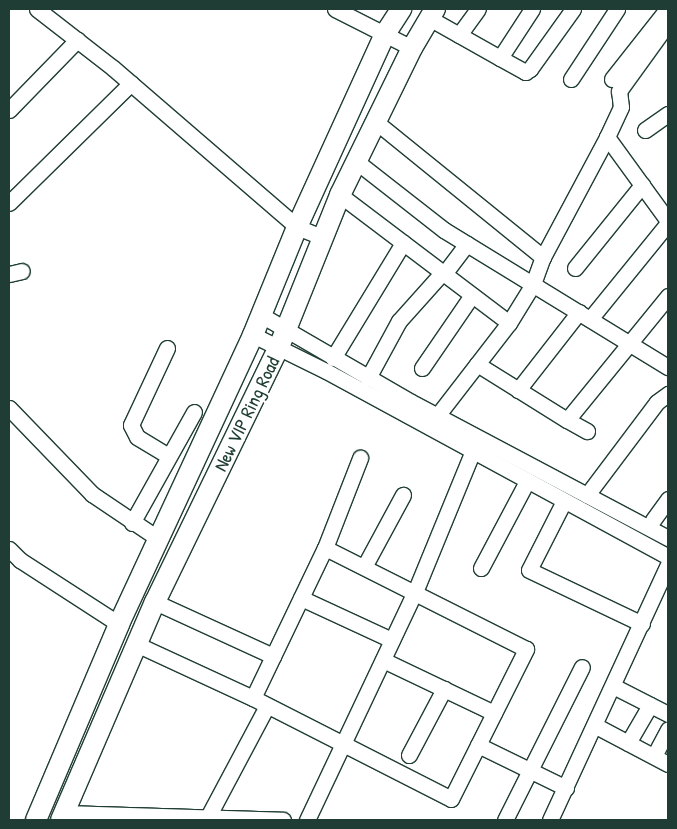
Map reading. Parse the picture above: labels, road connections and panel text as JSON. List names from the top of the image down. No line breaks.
{"streets":{"main road":["New VIP Ring Road"]}}
